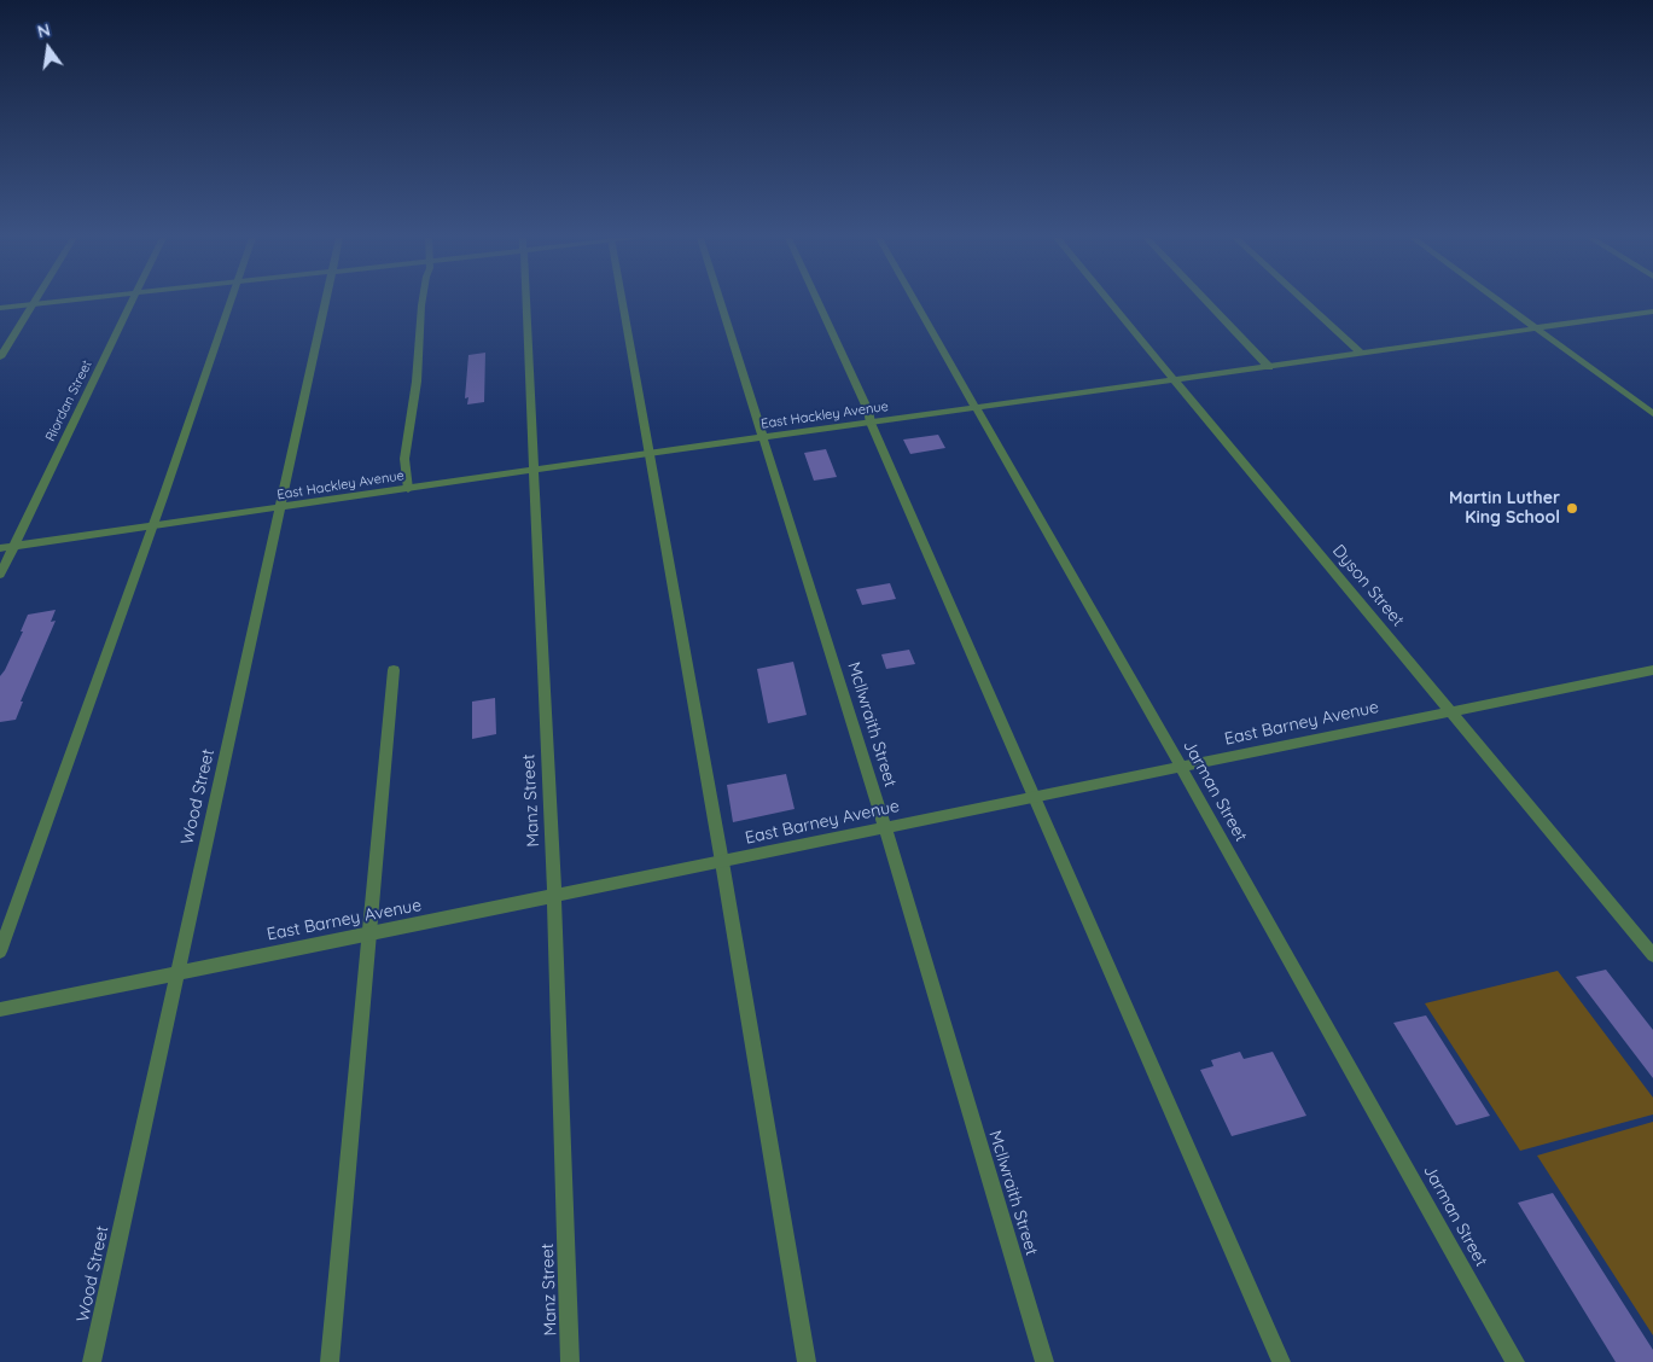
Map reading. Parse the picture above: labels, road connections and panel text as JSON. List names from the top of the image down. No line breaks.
{"streets":{"street":["Riordan Street","East Hackley Avenue","Dyson Street","East Barney Avenue","McIlwraith Street","Jarman Street","Wood Street","Manz Street"]},"crossings":[["Riordan Street","East Hackley Avenue"],["East Hackley Avenue","Dyson Street"],["East Hackley Avenue","McIlwraith Street"],["East Hackley Avenue","Jarman Street"],["East Hackley Avenue","Wood Street"],["East Hackley Avenue","Manz Street"],["Dyson Street","East Barney Avenue"],["East Barney Avenue","McIlwraith Street"],["East Barney Avenue","Jarman Street"],["East Barney Avenue","Wood Street"],["East Barney Avenue","Manz Street"]],"places":["Martin Luther King School"],"north":"top"}
